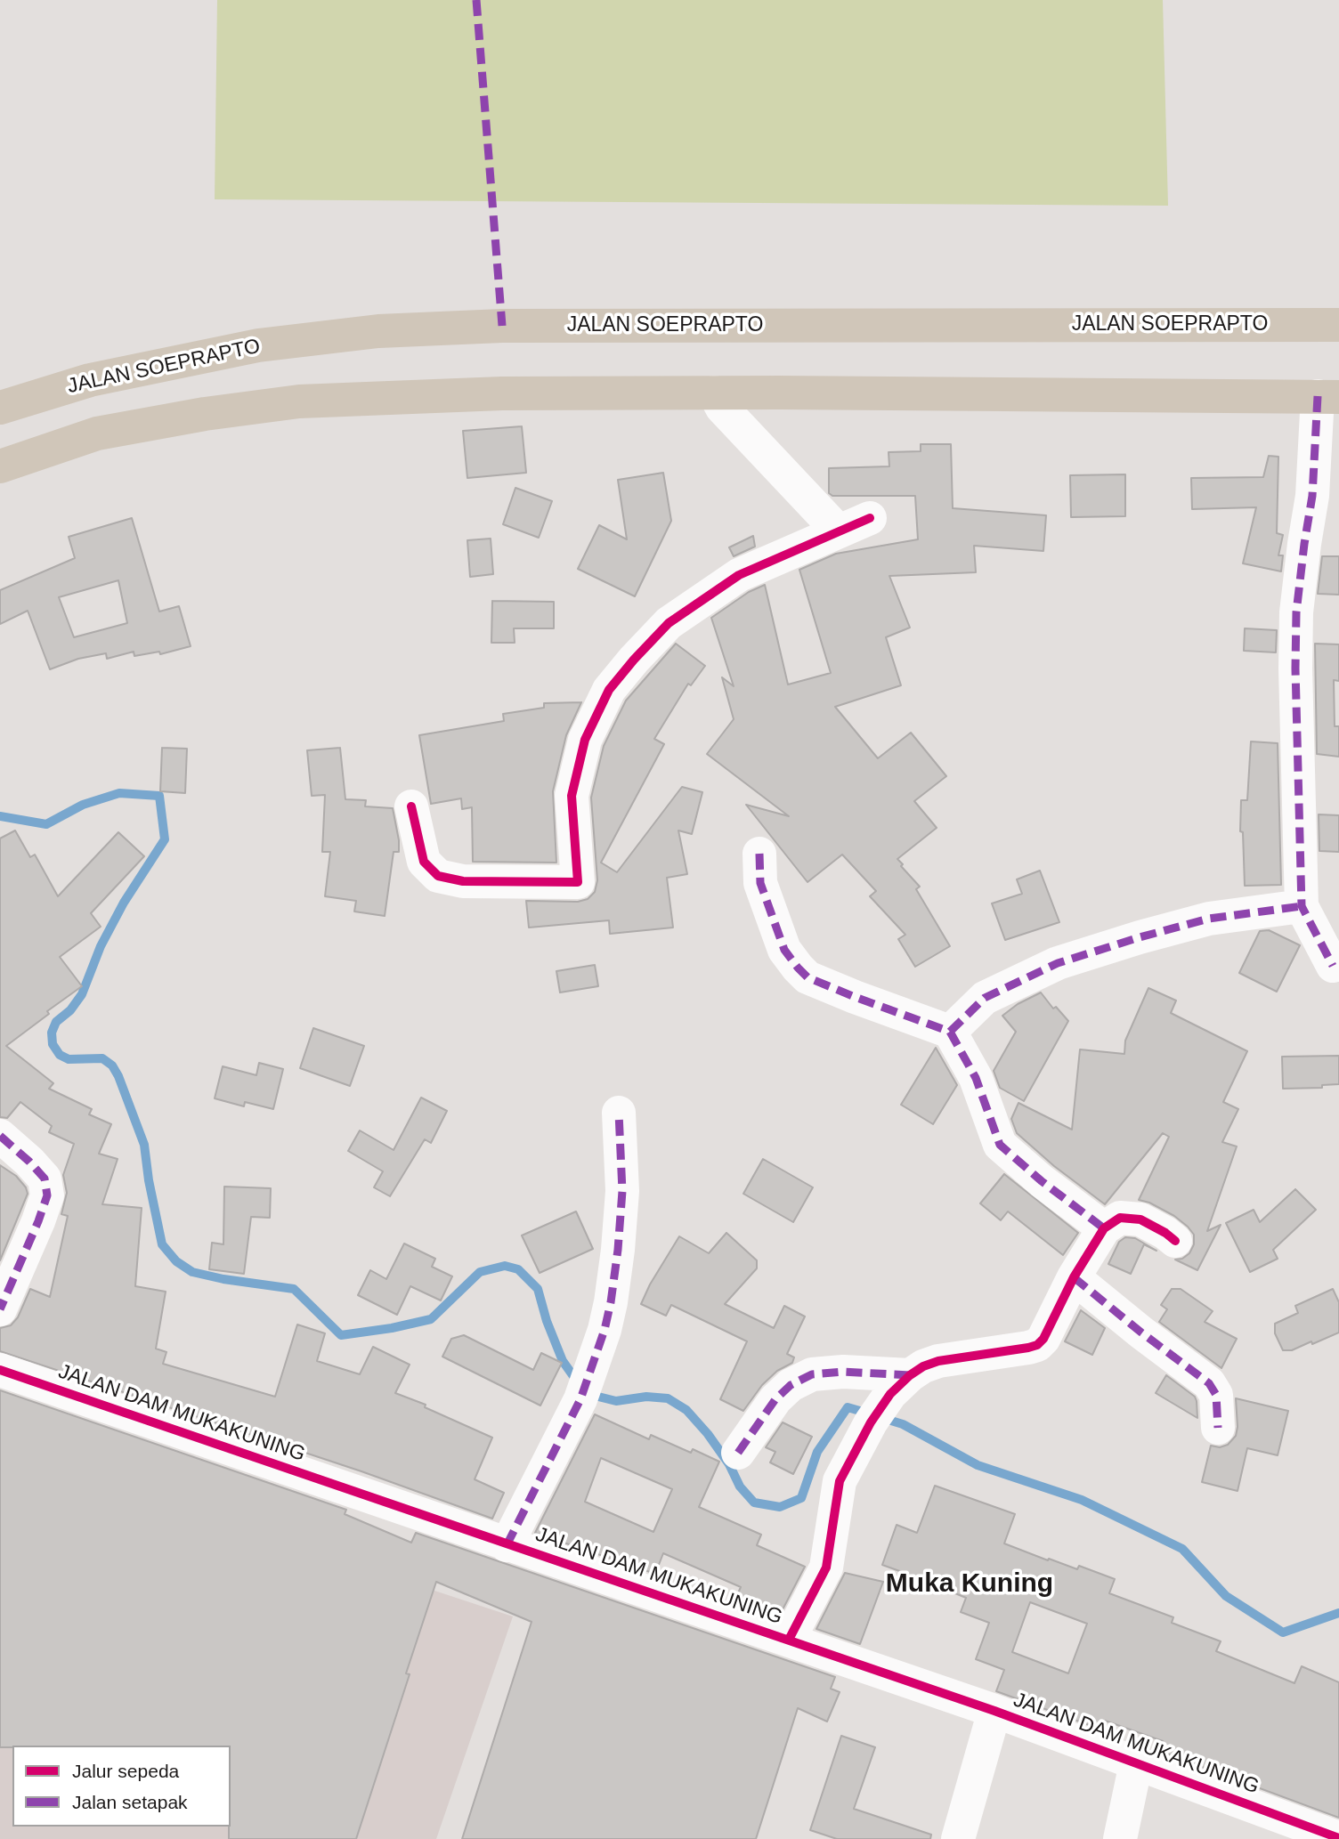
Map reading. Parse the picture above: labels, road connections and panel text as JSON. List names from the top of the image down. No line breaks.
{"streets":{"highway":["JALAN SOEPRAPTO"],"street":["JALAN DAM MUKAKUNING"]},"districts":["Muka Kuning"],"legend":["Jalur sepeda","Jalan setapak"]}
